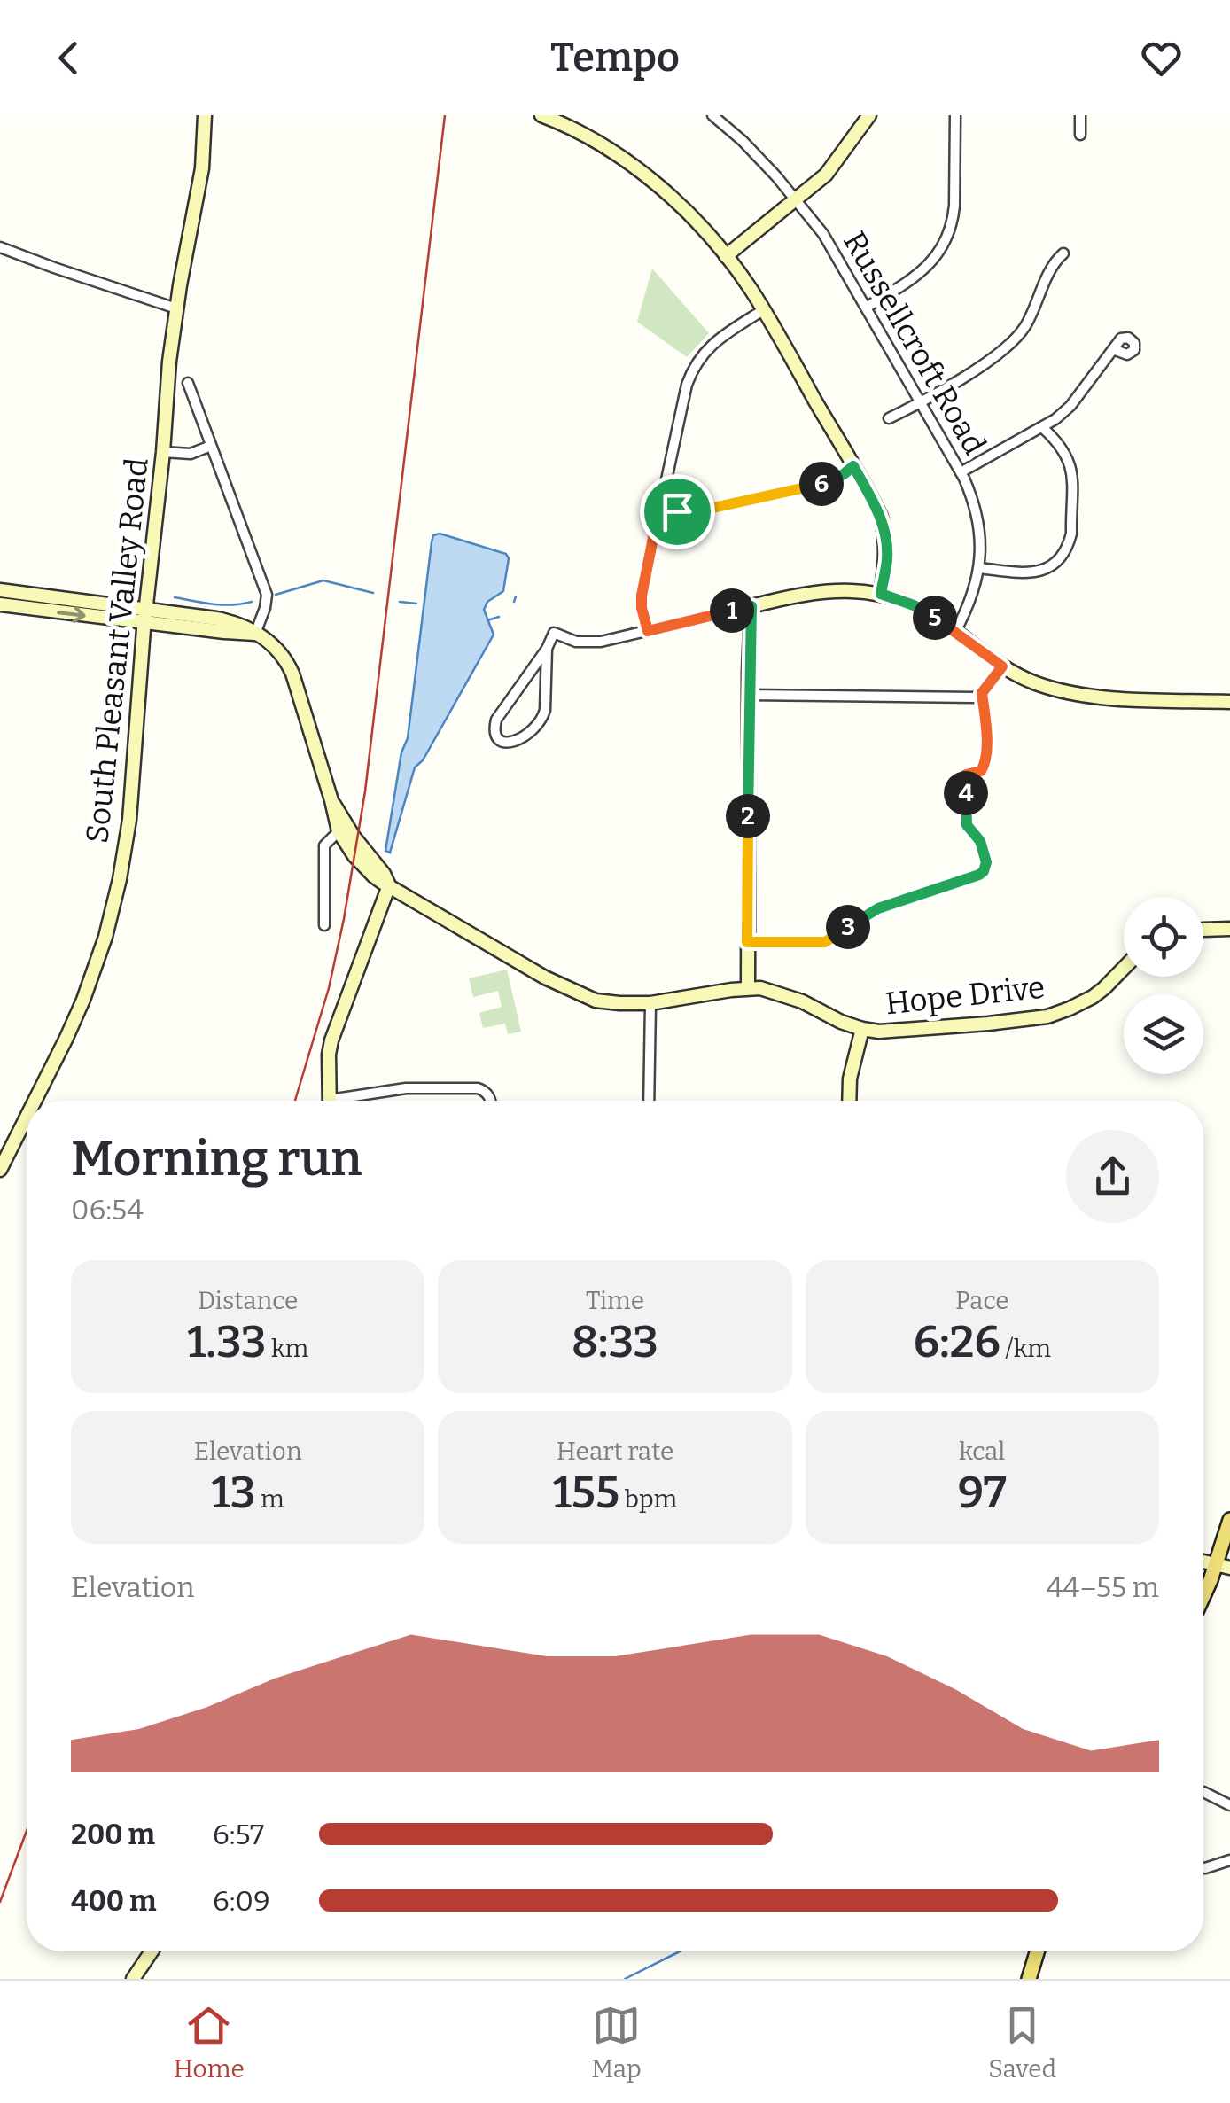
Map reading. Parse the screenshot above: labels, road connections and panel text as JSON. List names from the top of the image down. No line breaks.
{"streets":{"street":["Russellcroft Road","South Pleasant Valley Road","Hope Drive"]},"page":{"header":"Tempo","pins":["6","1","5","4","2","3"],"heading":["Morning run","06:54"],"stats":[["Distance","1.33 km"],["Time","8:33"],["Pace","6:26 /km"],["Elevation","13 m"],["Heart rate","155 bpm"],["kcal","97"]],"chart":["Elevation","44–55 m"],"list":[{"name":"200 m","note":"6:57"},{"name":"400 m","note":"6:09"}],"tabs":["Home","Map","Saved"]}}
